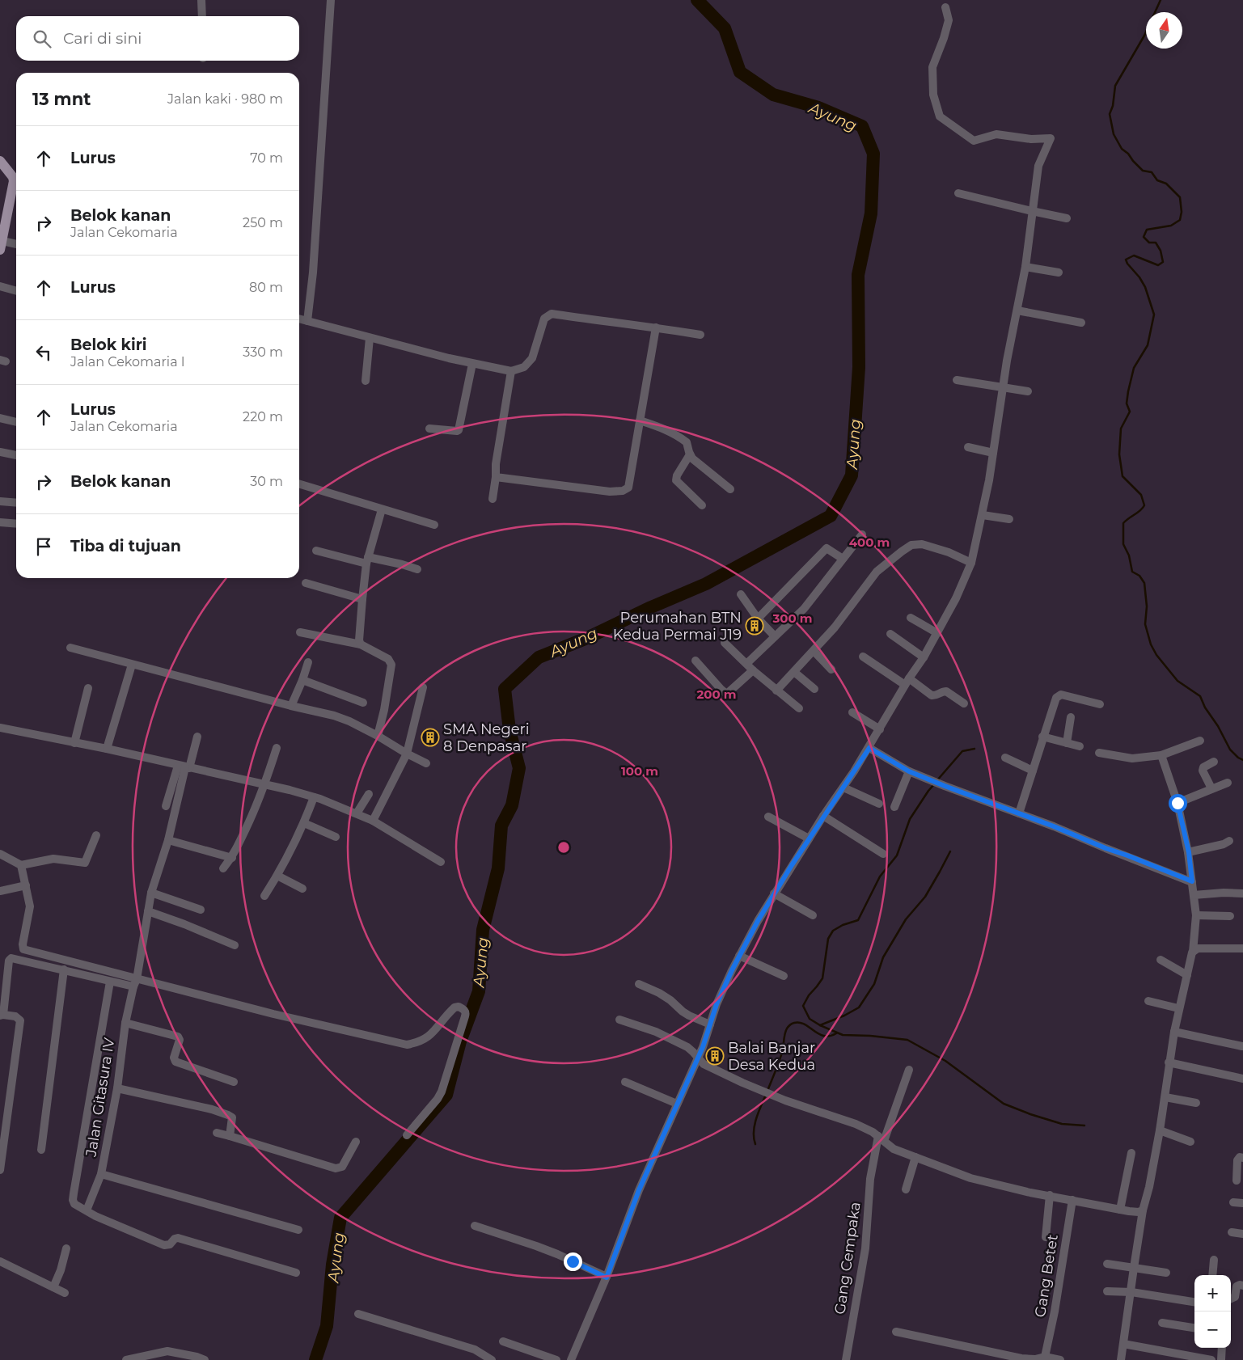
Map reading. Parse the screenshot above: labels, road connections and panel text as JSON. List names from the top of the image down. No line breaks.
{"streets":{"street":["Jalan Gitasura IV","Gang Cempaka","Gang Betet"]},"water":["Ayung"],"places":{"building":["Perumahan BTN Kedua Permai J19","SMA Negeri 8 Denpasar","Balai Banjar Desa Kedua"]},"north":"top","page":{"search":"Cari di sini","heading":["13 mnt","Jalan kaki · 980 m"],"list":[["Lurus","70 m"],["Belok kanan","Jalan Cekomaria","250 m"],["Lurus","80 m"],["Belok kiri","Jalan Cekomaria I","330 m"],["Lurus","Jalan Cekomaria","220 m"],["Belok kanan","30 m"],"Tiba di tujuan"],"map_buttons":["+","−"]},"rings":["400 m","300 m","200 m","100 m"]}
